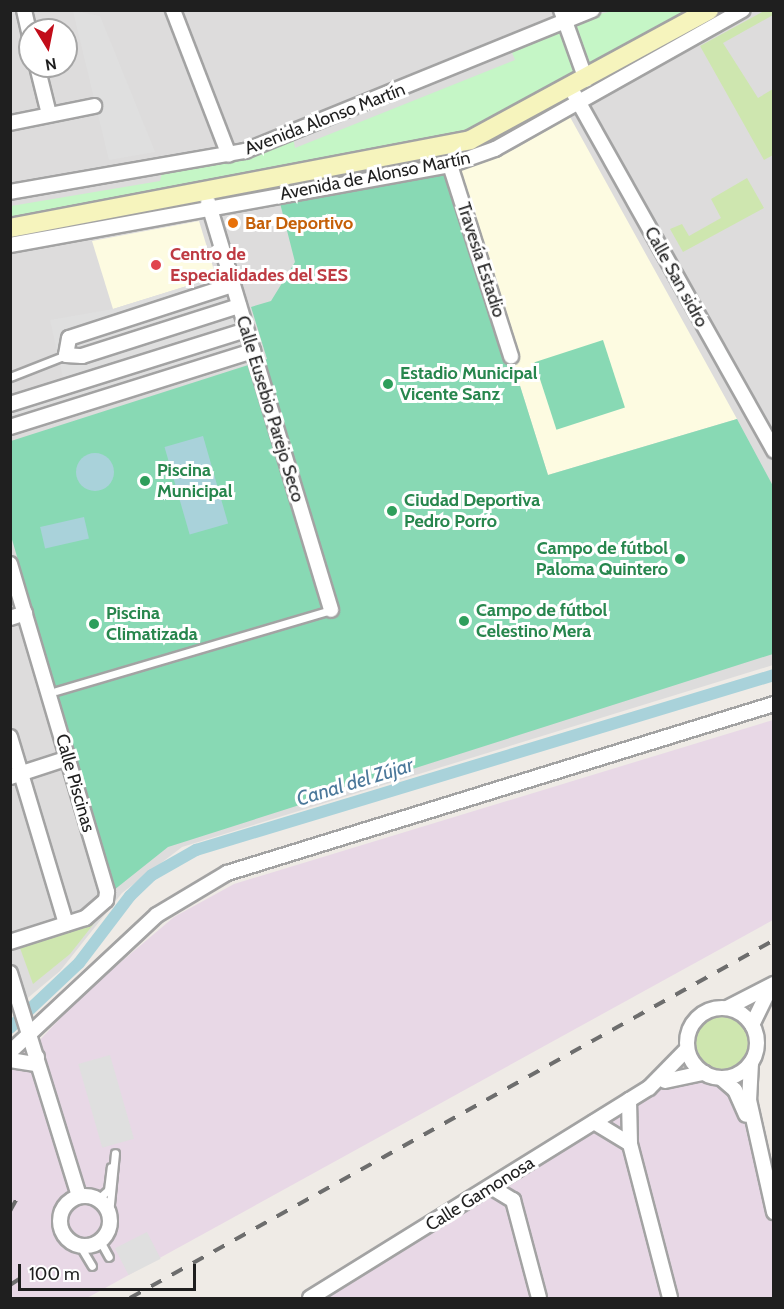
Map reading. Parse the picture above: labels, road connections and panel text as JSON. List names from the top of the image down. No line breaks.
{"streets":{"main road":["Avenida de Alonso Martín"],"street":["Avenida Alonso Martín","Travesía Estadio","Calle San sidro","Calle Eusebio Parejo Seco","Calle Piscinas","Calle Gamonosa"]},"crossings":[["Avenida Alonso Martín","Calle San sidro"],["Avenida de Alonso Martín","Travesía Estadio"],["Avenida de Alonso Martín","Calle San sidro"],["Avenida de Alonso Martín","Calle Eusebio Parejo Seco"]],"water":["Canal del Zújar"],"places":["Bar Deportivo","Centro de Especialidades del SES","Estadio Municipal Vicente Sanz","Piscina Municipal","Ciudad Deportiva Pedro Porro","Campo de fútbol Paloma Quintero","Campo de fútbol Celestino Mera","Piscina Climatizada"],"scale_bar":"100 m","north":"bottom"}
